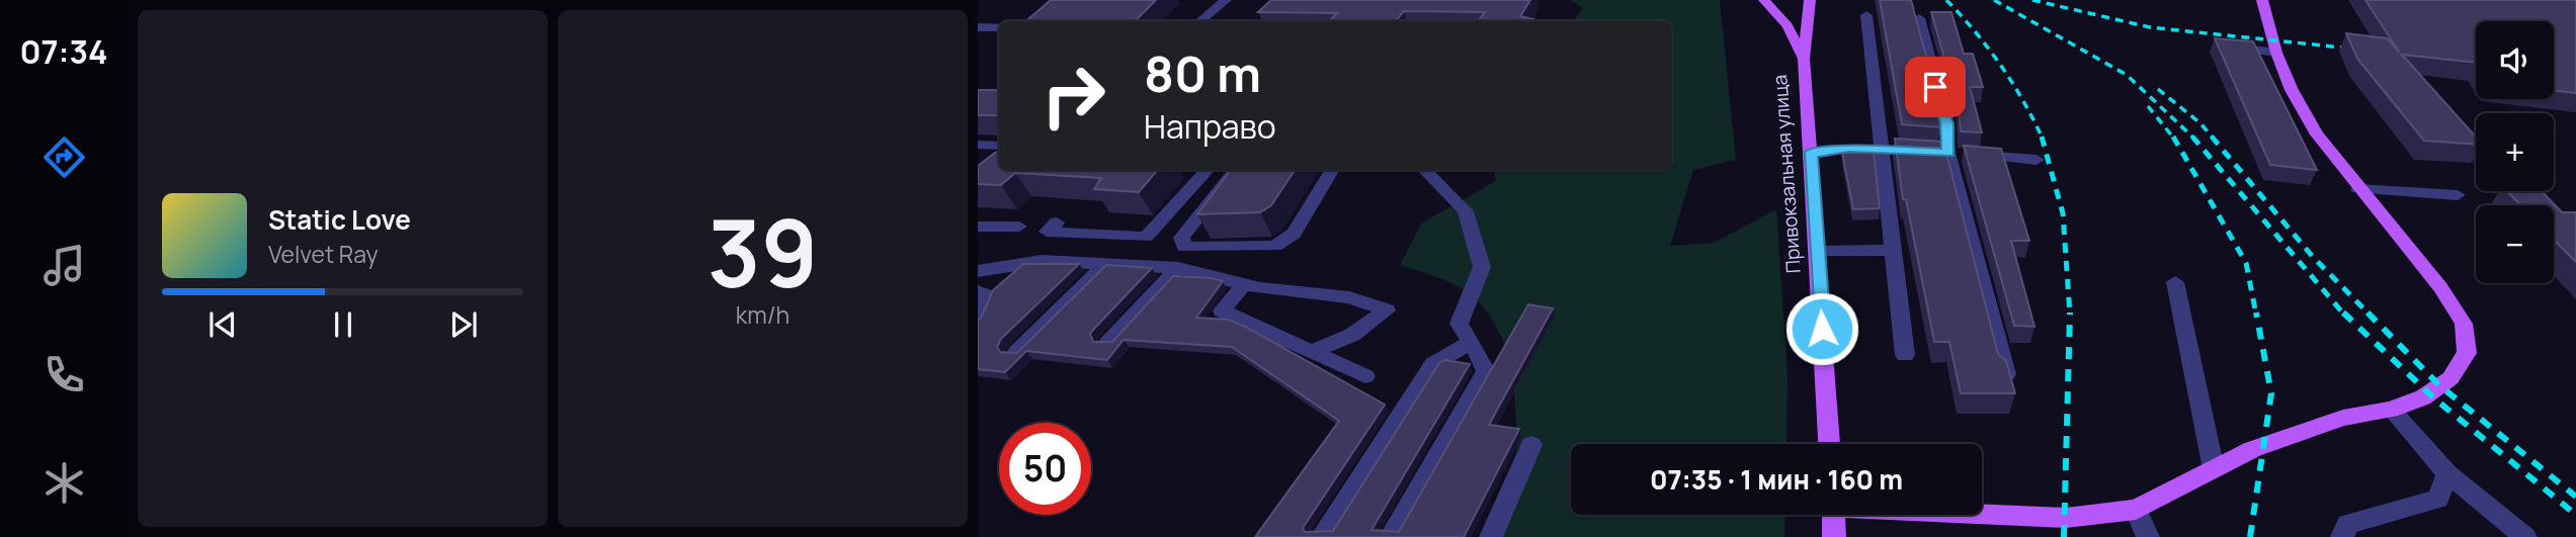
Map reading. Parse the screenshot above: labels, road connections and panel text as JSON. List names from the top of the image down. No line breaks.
{"streets":{"main road":["Привокзальная улица"]},"page":{"tabs":"07:34","tile":["39","km/h"],"map_buttons":["+","−"],"turn":["80 m","Направо"],"song":["Static Love","Velvet Ray"],"limit":"50","trip":"07:35 · 1 мин · 160 m"}}
